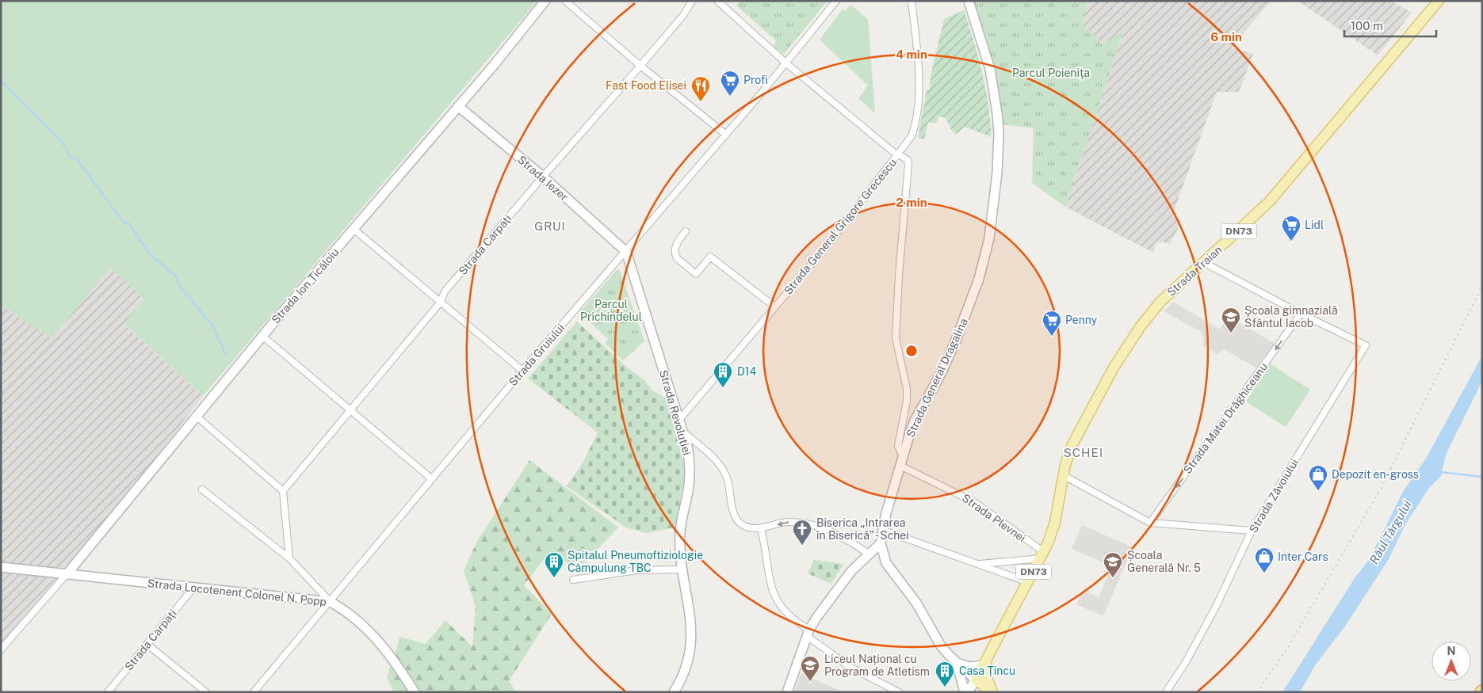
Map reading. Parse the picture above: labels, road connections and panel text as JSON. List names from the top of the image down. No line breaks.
{"streets":{"main road":["DN73","Strada Traian"],"street":["Strada Iezer","Strada General Grigore Grecescu","Strada Carpați","Strada Ion Țicăloiu","Strada Gruiului","Strada General Dragalina","Strada Revoluției","Strada Matei Drăghiceanu","Strada Zăvoiului","Strada Plevnei","Strada Locotenent Colonel N. Popp"]},"crossings":[["Strada Iezer","Strada Carpați"],["Strada Iezer","Strada Ion Țicăloiu"],["Strada Iezer","Strada Gruiului"],["Strada Iezer","Strada Revoluției"],["Strada General Grigore Grecescu","Strada Revoluției"],["DN73","Strada Traian"],["DN73","Strada General Dragalina"],["DN73","Strada Plevnei"],["Strada Carpați","Strada Locotenent Colonel N. Popp"],["Strada Ion Țicăloiu","Strada Locotenent Colonel N. Popp"],["Strada Gruiului","Strada Revoluției"],["Strada Gruiului","Strada Locotenent Colonel N. Popp"],["Strada General Dragalina","Strada Plevnei"],["Strada Matei Drăghiceanu","Strada Zăvoiului"]],"one_way":["Strada Matei Drăghiceanu"],"districts":["GRUI","SCHEI"],"water":["Râul Târgului"],"parks":["Parcul Poieniţa","Parcul Prichindelul"],"places":{"supermarket":["Profi","Lidl","Penny"],"restaurant":["Fast Food Elisei"],"school or university":["Şcoala gimnazială Sfântul Iacob","Școala Generală Nr. 5","Liceul Național cu Program de Atletism"],"building":["D14","Spitalul Pneumoftiziologie Câmpulung TBC","Casa Țincu"],"shop":["Depozit en-gross","Inter Cars"],"church":["Biserica „Intrarea în Biserică” - Schei"]},"scale_bar":"100 m","north":"top","rings":["6 min","4 min","2 min"]}
